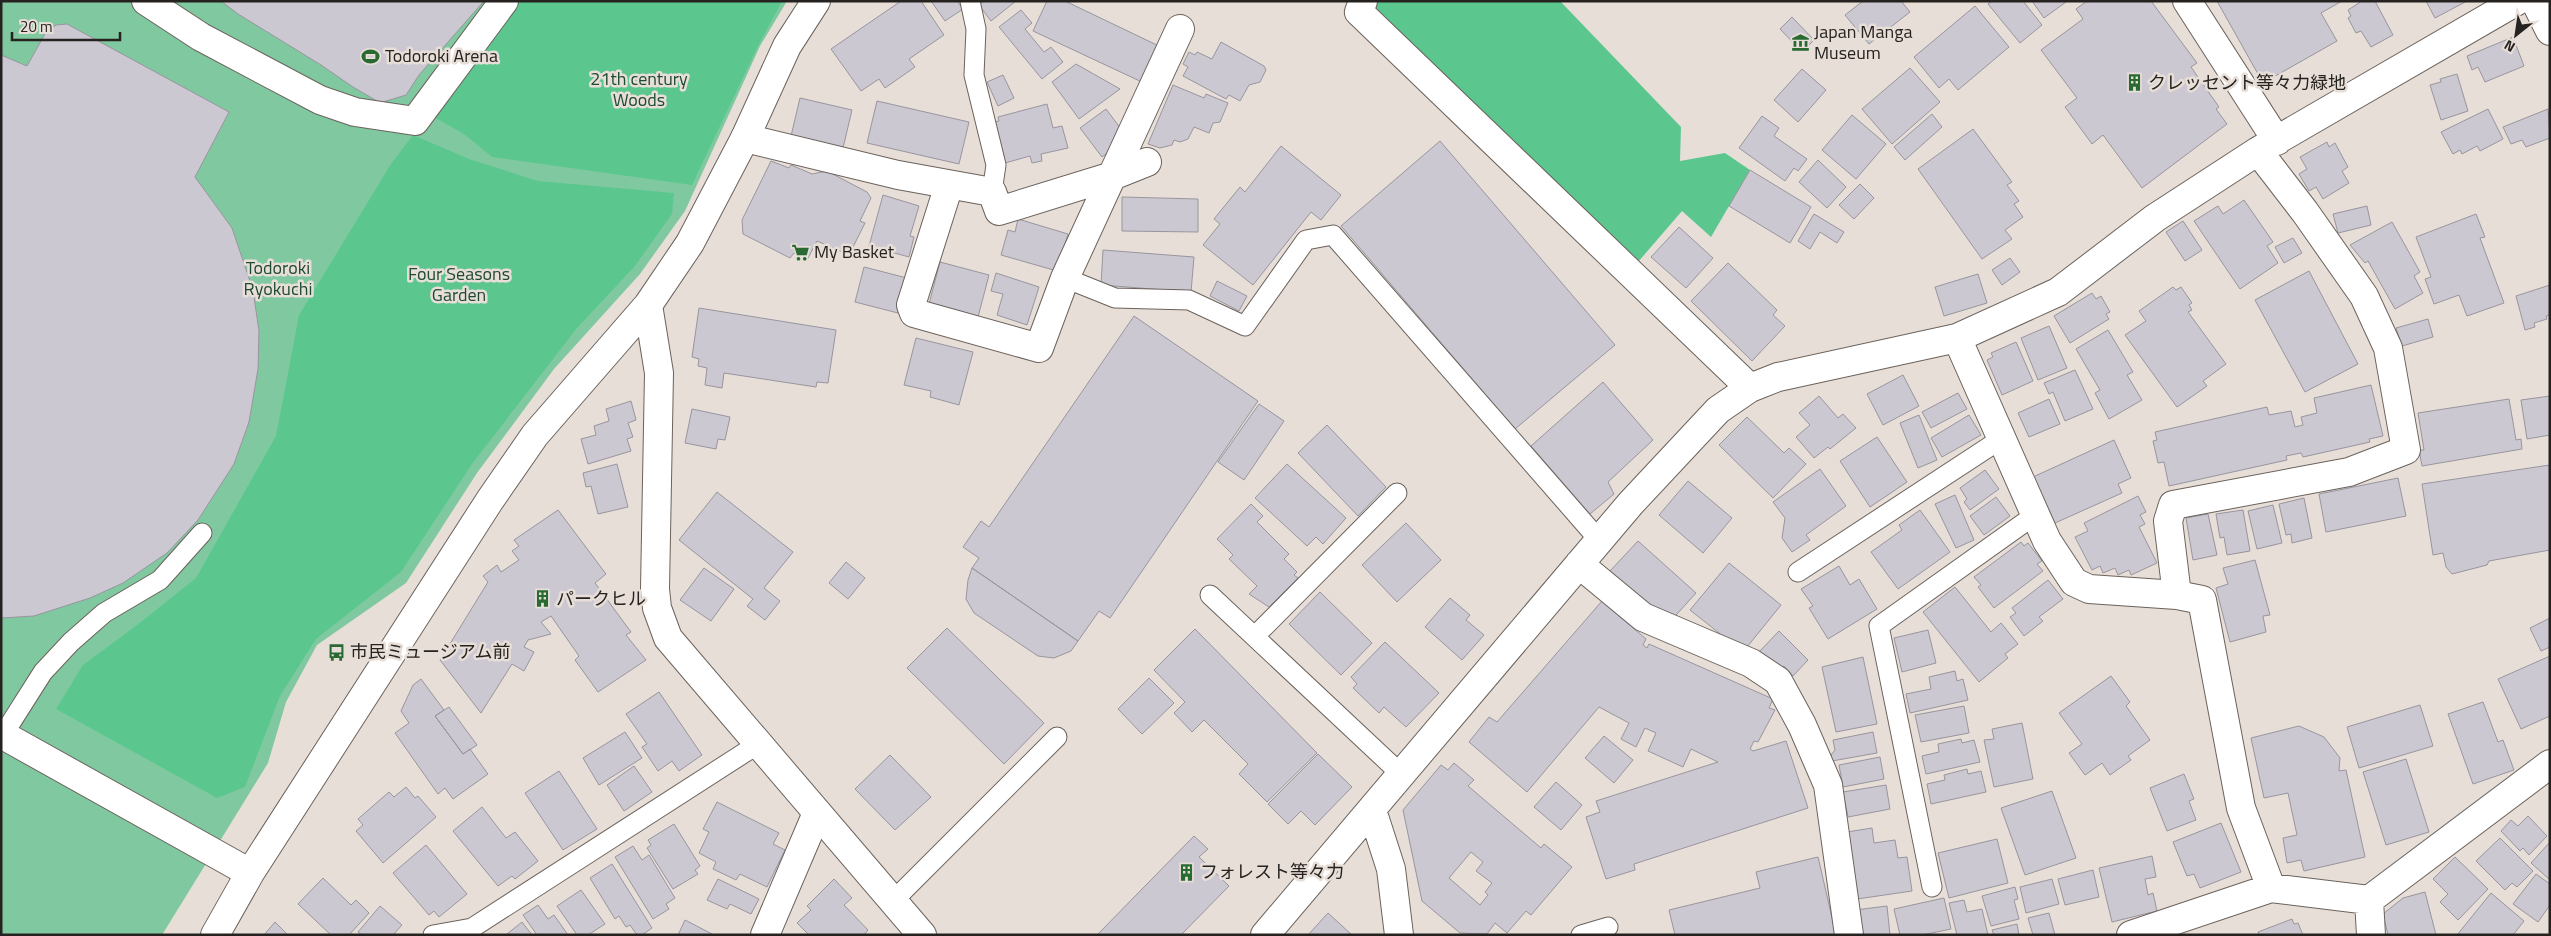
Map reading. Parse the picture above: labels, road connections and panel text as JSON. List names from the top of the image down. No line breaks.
{"parks":["21th century Woods","Todoroki Ryokuchi","Four Seasons Garden"],"places":{"museum":["Japan Manga Museum"],"sports":["Todoroki Arena"],"building":["クレッセント等々力緑地","パークヒル","フォレスト等々力"],"supermarket":["My Basket"],"bus stop":["市民ミュージアム前"]},"scale_bar":"20 m","north":"bottom left"}
